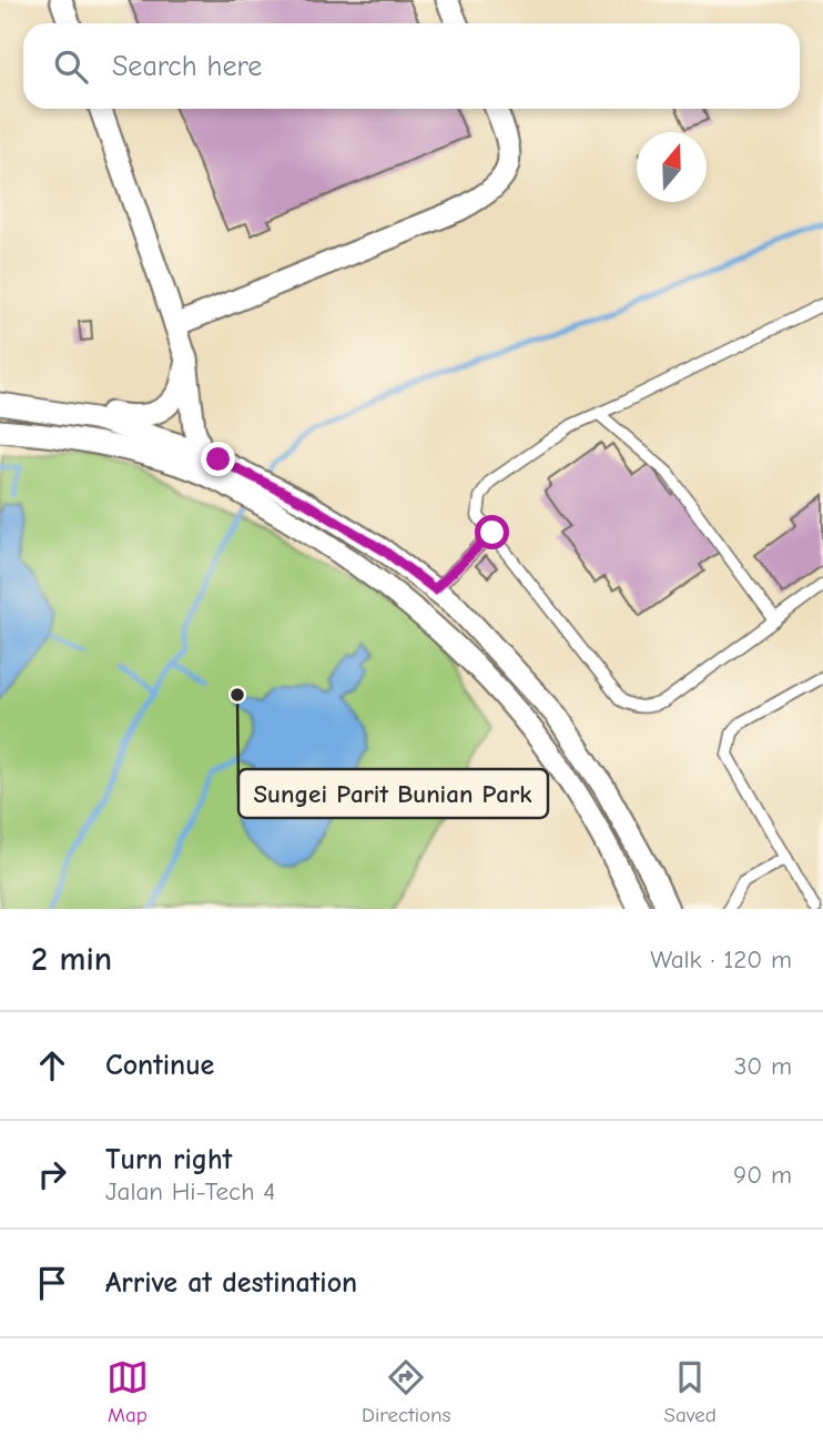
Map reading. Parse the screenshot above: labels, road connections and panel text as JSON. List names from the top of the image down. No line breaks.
{"places":["Sungei Parit Bunian Park"],"north":"top","page":{"search":"Search here","heading":["2 min","Walk · 120 m"],"list":[["Continue","30 m"],["Turn right","Jalan Hi-Tech 4","90 m"],"Arrive at destination"],"nav":["Map","Directions","Saved"]}}
